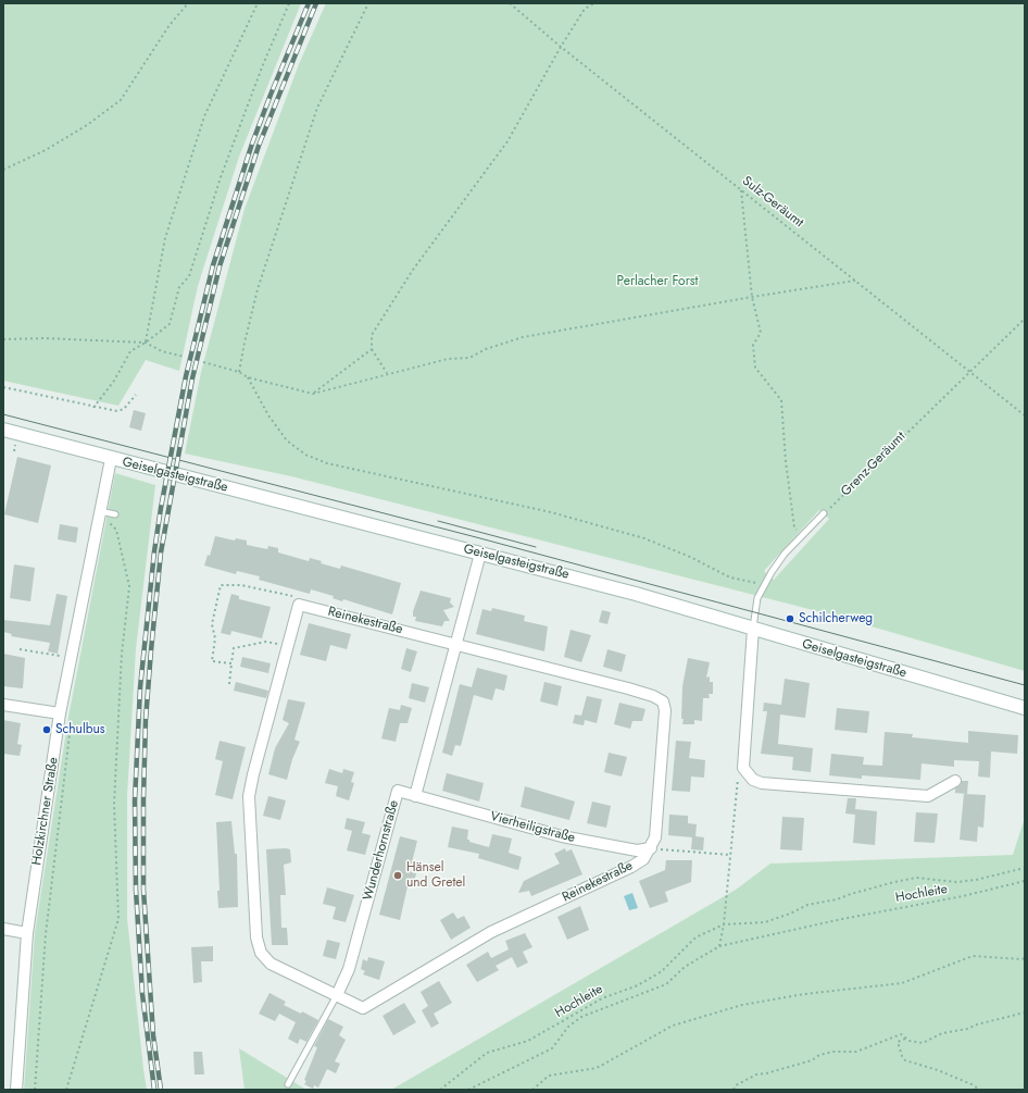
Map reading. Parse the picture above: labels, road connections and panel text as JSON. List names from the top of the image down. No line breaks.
{"streets":{"main road":["Geiselgasteigstraße"],"street":["Reinekestraße","Holzkirchner Straße","Vierheiligstraße","Wunderhornstraße"],"path":["Sulz-Geräumt","Grenz-Geräumt","Hochleite"]},"crossings":[["Sulz-Geräumt","Grenz-Geräumt"],["Geiselgasteigstraße","Holzkirchner Straße"],["Geiselgasteigstraße","Wunderhornstraße"],["Reinekestraße","Vierheiligstraße"],["Reinekestraße","Wunderhornstraße"],["Vierheiligstraße","Wunderhornstraße"]],"parks":["Perlacher Forst"],"places":["Schilcherweg","Schulbus","Hänsel und Gretel"]}
